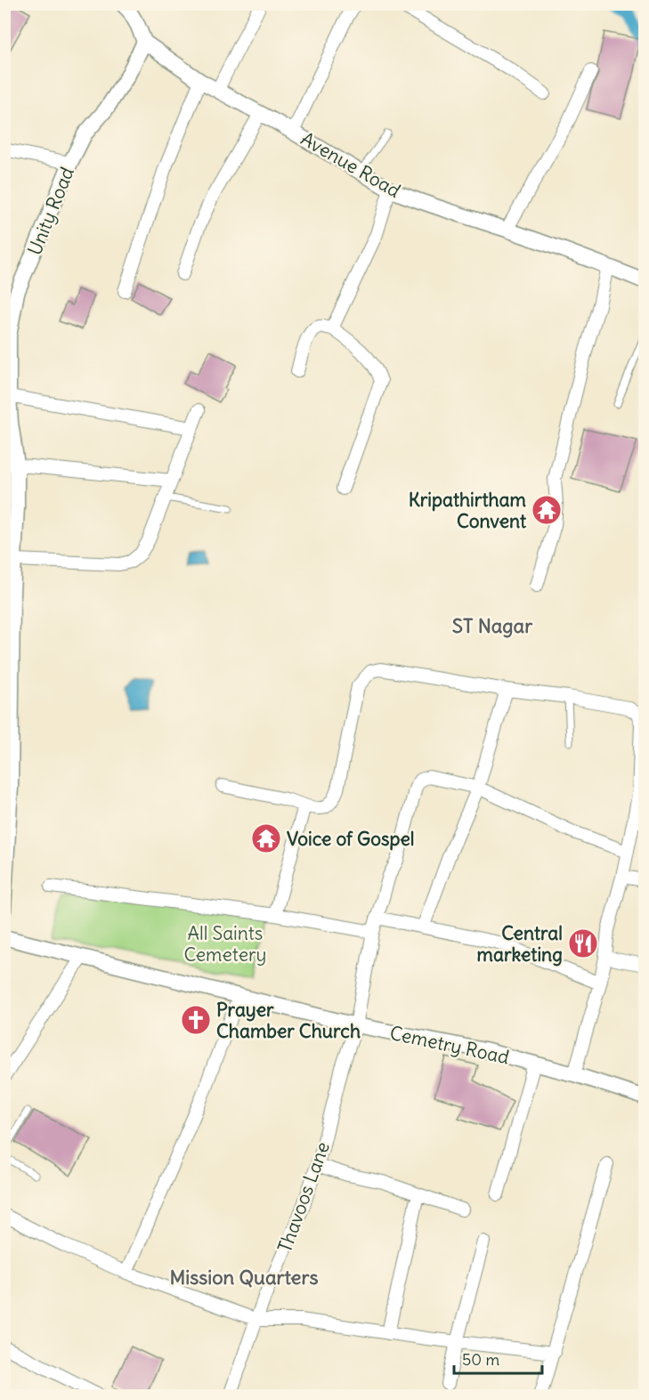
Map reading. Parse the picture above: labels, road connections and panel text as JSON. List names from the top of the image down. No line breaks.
{"streets":{"street":["Avenue Road","Unity Road","Cemetry Road","Thavoos Lane"]},"crossings":[["Avenue Road","Unity Road"],["Cemetry Road","Thavoos Lane"]],"districts":["ST Nagar","Mission Quarters"],"parks":["All Saints Cemetery"],"places":{"temple":["Kripathirtham Convent","Voice of Gospel"],"restaurant":["Central marketing"],"church":["Prayer Chamber Church"]},"scale_bar":"50 m"}
